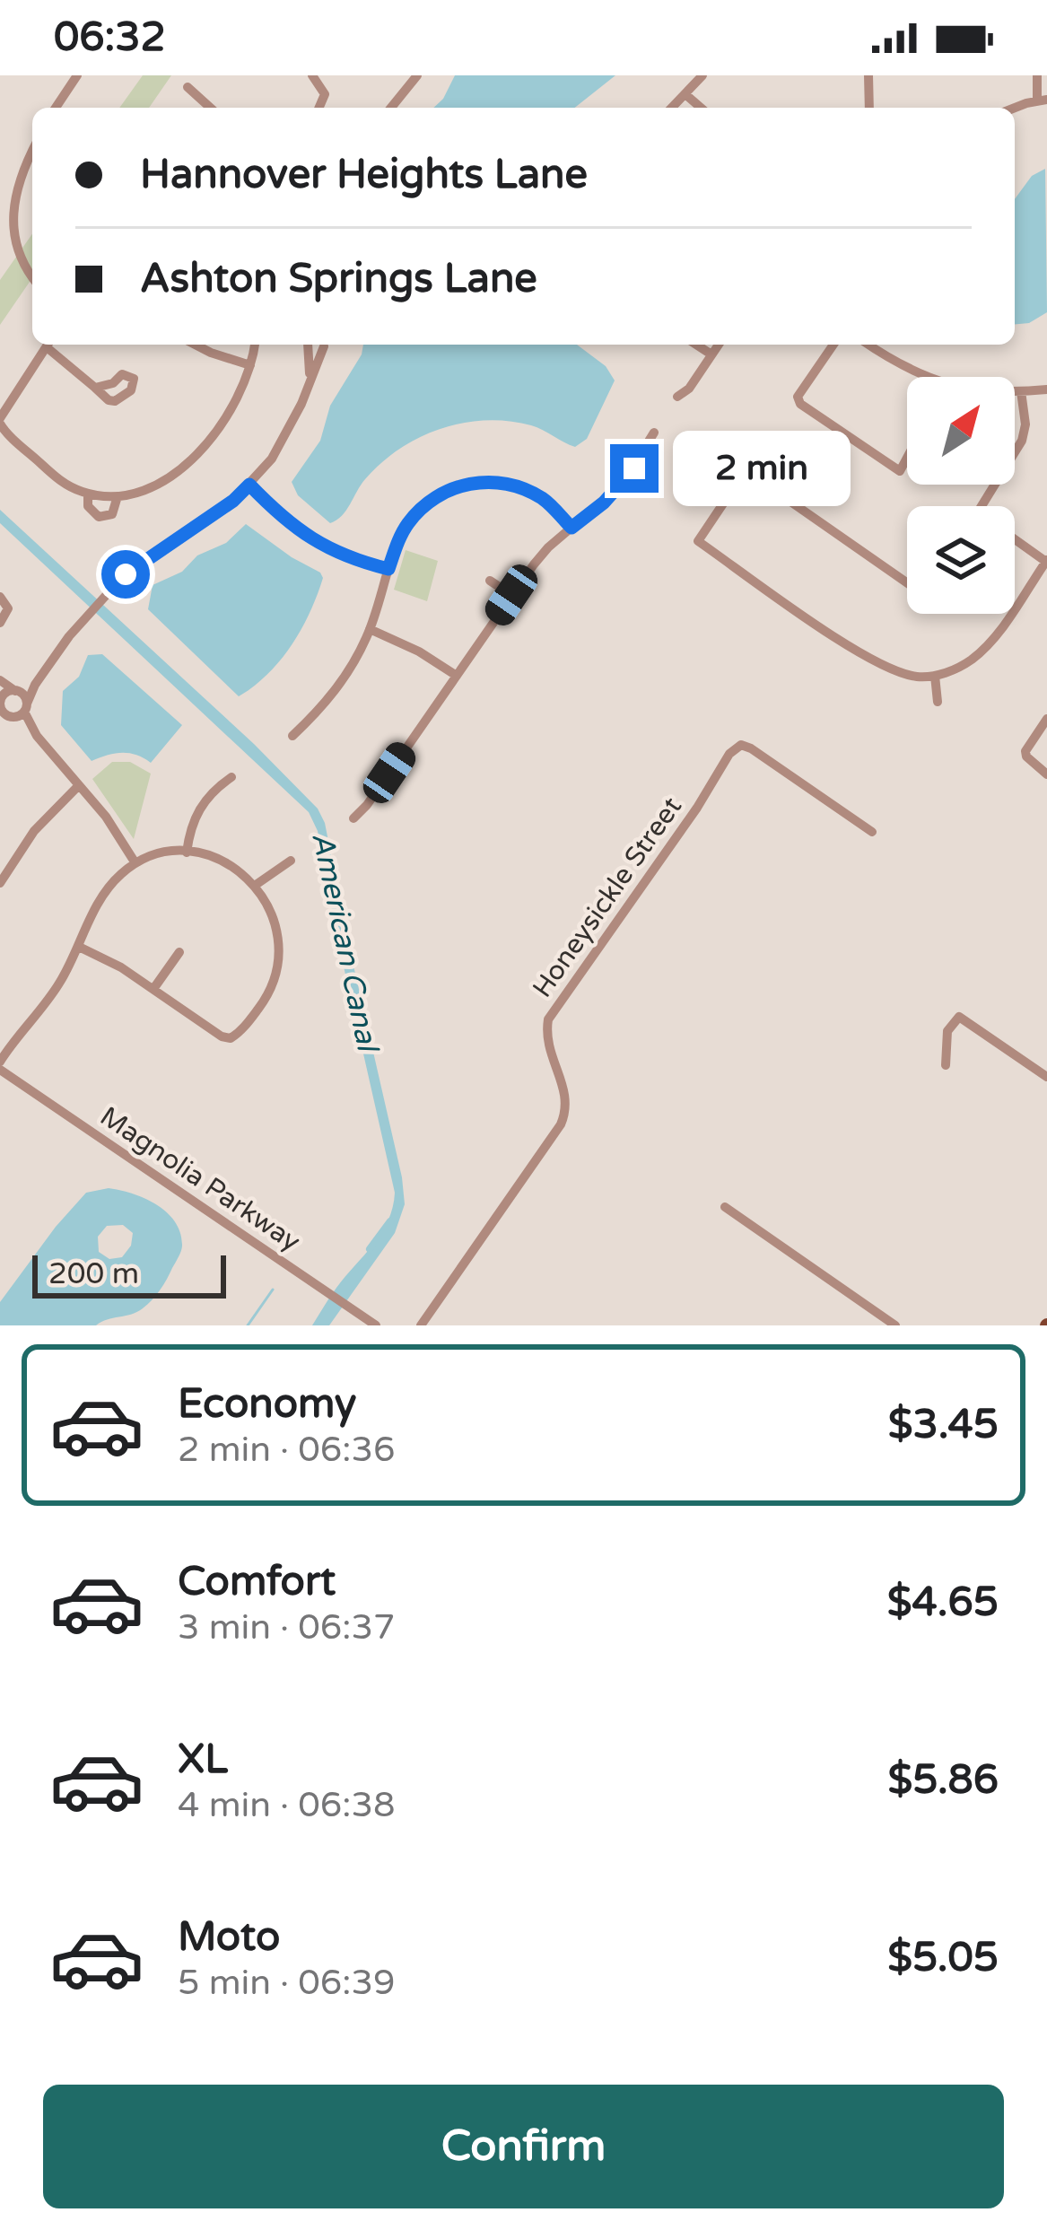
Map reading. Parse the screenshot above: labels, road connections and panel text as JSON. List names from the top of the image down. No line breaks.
{"streets":{"street":["Honeysickle Street","Magnolia Parkway"]},"water":["American Canal"],"scale_bar":"200 m","north":"top right","page":{"status":"06:32","banner":["Hannover Heights Lane","Ashton Springs Lane"],"bubble":"2 min","scale":"200 m","list":[{"name":"Economy","note":"2 min · 06:36","value":"$3.45"},{"name":"Comfort","note":"3 min · 06:37","value":"$4.65"},{"name":"XL","note":"4 min · 06:38","value":"$5.86"},{"name":"Moto","note":"5 min · 06:39","value":"$5.05"}],"buttons":"Confirm"}}
